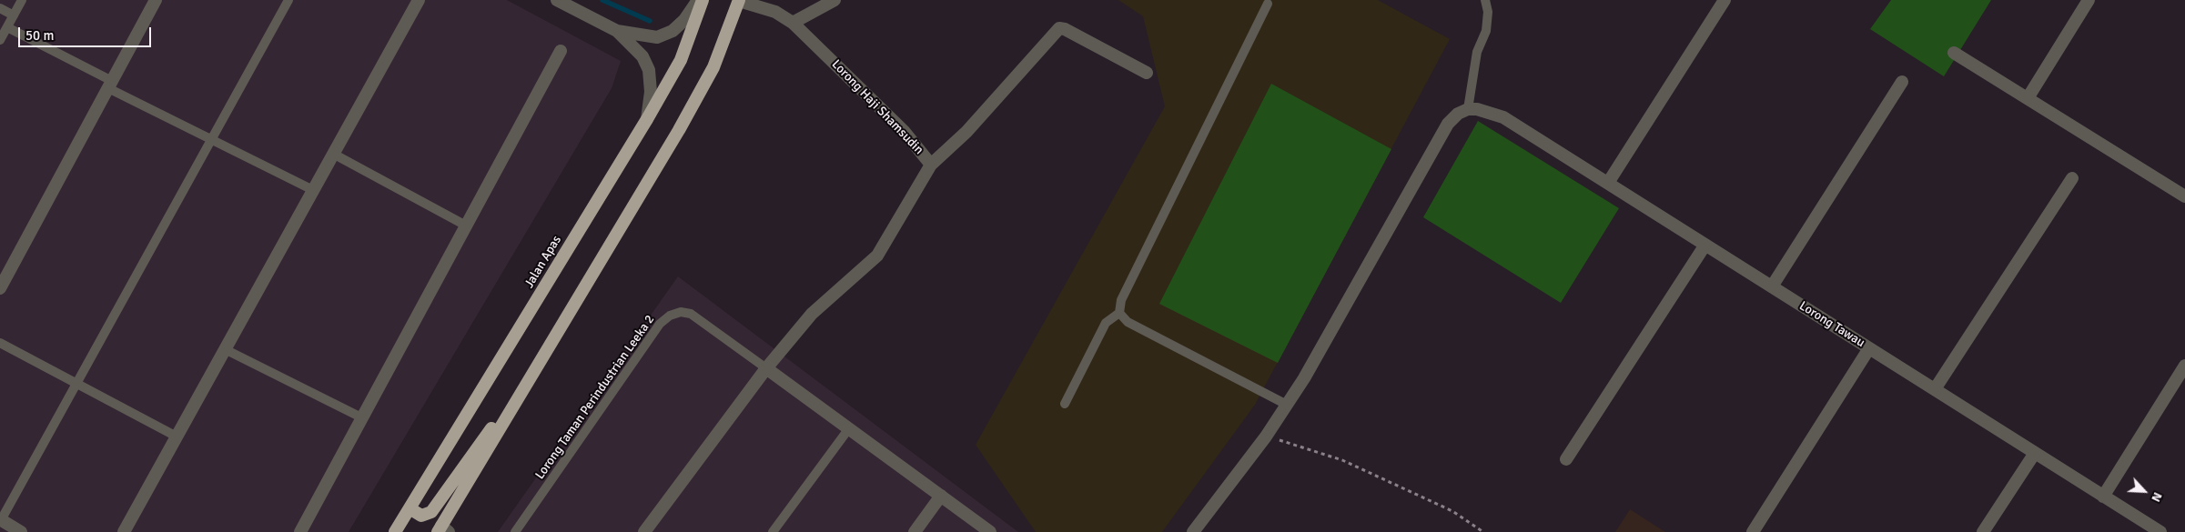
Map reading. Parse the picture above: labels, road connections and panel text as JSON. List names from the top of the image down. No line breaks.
{"streets":{"highway":["Jalan Apas"],"street":["Lorong Haji Shamsudin","Lorong Tawau"],"lane":["Lorong Taman Perindustrian Leeka 2"]},"crossings":[["Lorong Haji Shamsudin","Lorong Taman Perindustrian Leeka 2"]],"scale_bar":"50 m","north":"bottom right"}
